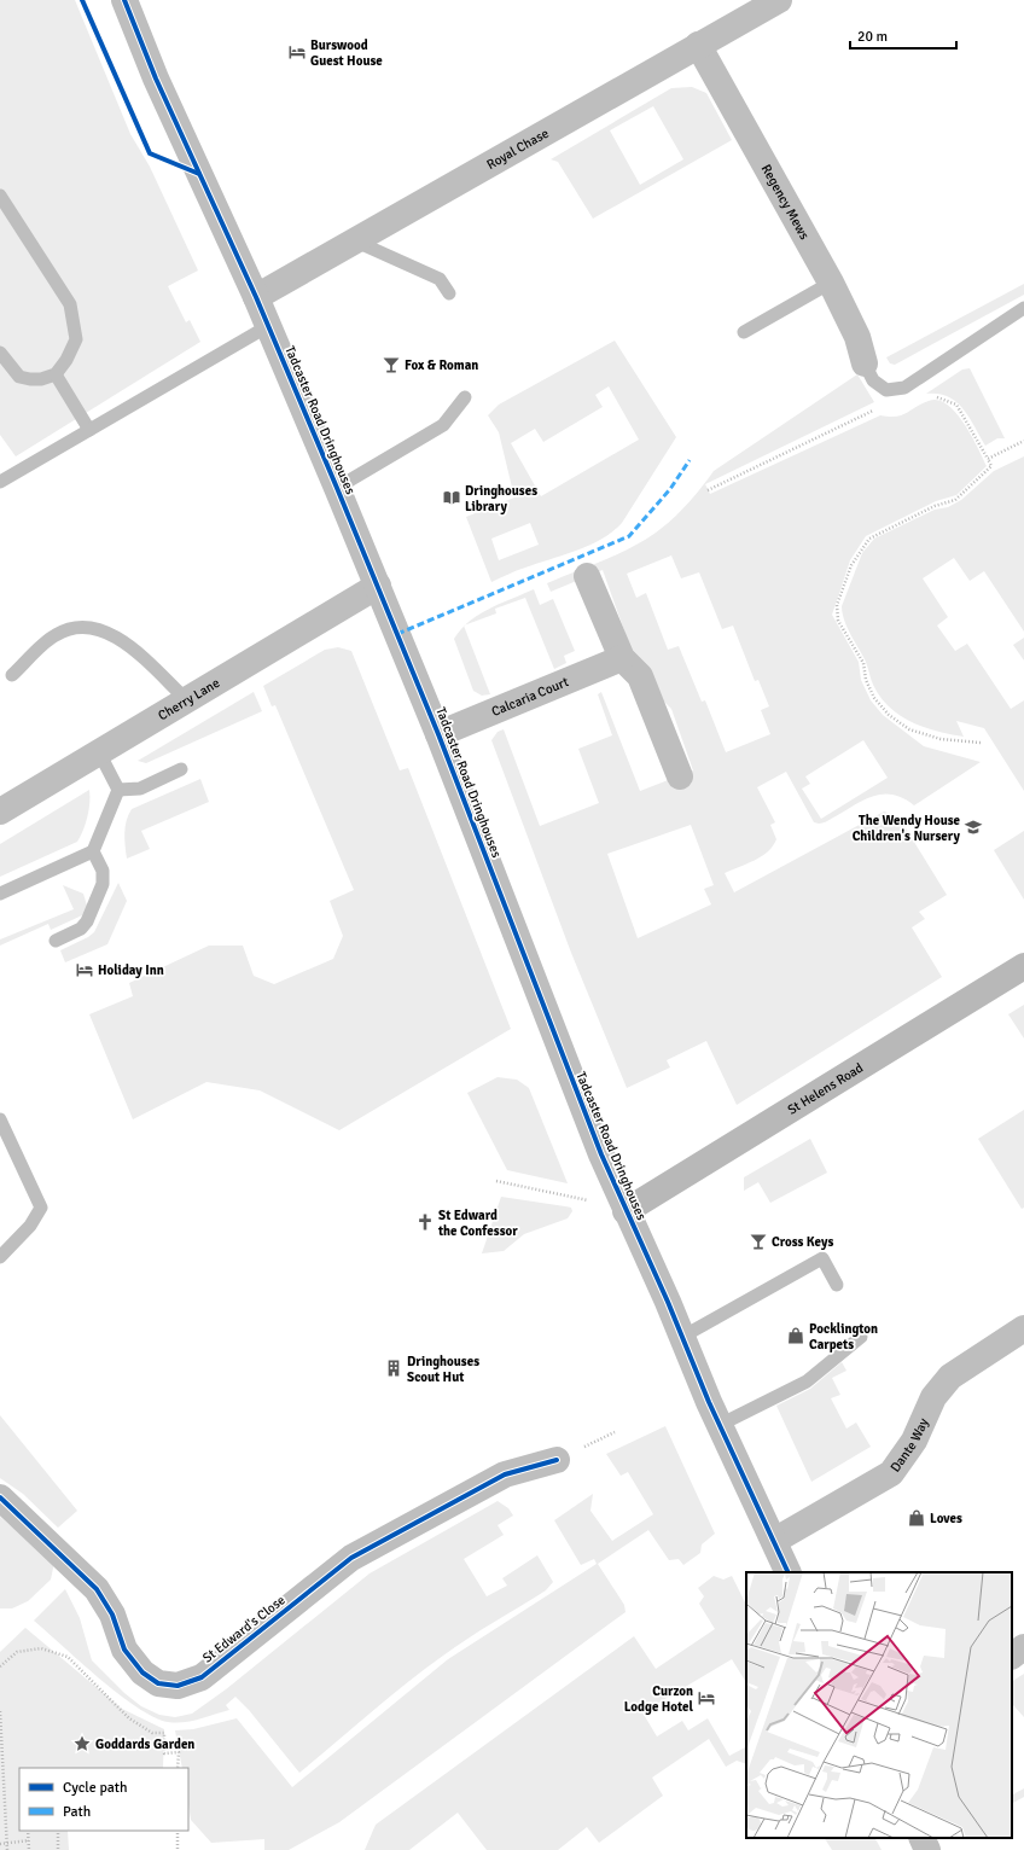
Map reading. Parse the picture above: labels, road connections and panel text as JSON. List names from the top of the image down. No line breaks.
{"streets":{"street":["Royal Chase","Regency Mews","Tadcaster Road Dringhouses","Calcaria Court","Cherry Lane","St Helens Road","Dante Way","St Edward's Close"]},"crossings":[["Royal Chase","Regency Mews"],["Royal Chase","Tadcaster Road Dringhouses"],["Tadcaster Road Dringhouses","Calcaria Court"],["Tadcaster Road Dringhouses","Cherry Lane"],["Tadcaster Road Dringhouses","St Helens Road"],["Tadcaster Road Dringhouses","Dante Way"]],"places":{"hotel":["Burswood Guest House","Holiday Inn","Curzon Lodge Hotel"],"bar":["Fox & Roman","Cross Keys"],"library":["Dringhouses Library"],"school or university":["The Wendy House Children's Nursery"],"church":["St Edward the Confessor"],"shop":["Pocklington Carpets","Loves"],"building":["Dringhouses Scout Hut"],"place":["Goddards Garden"]},"legend":["Cycle path","Path"],"scale_bar":"20 m"}
